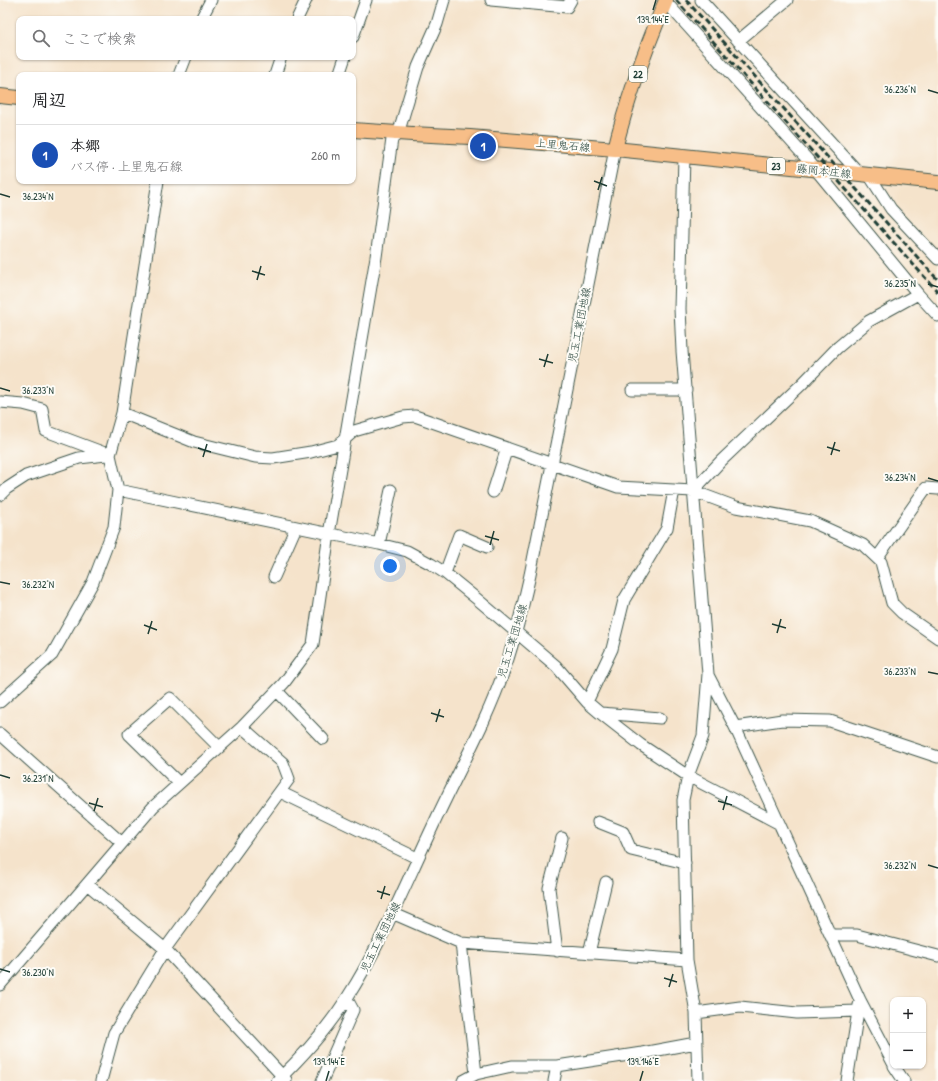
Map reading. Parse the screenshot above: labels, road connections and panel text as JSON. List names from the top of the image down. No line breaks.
{"streets":{"main road":["22","上里鬼石線","23","藤岡本庄線"],"street":["児玉工業団地線"]},"crossings":[["22","上里鬼石線"],["22","藤岡本庄線"],["22","児玉工業団地線"],["上里鬼石線","藤岡本庄線"],["上里鬼石線","児玉工業団地線"],["藤岡本庄線","児玉工業団地線"]],"page":{"search":"ここで検索","heading":"周辺","list":[{"mark":"1","name":"本郷","note":"バス停 · 上里鬼石線","value":"260 m"}],"pins":"1","map_buttons":["+","−"]},"coordinates":["139.144°E","36.236°N","36.234°N","36.235°N","36.233°N","36.232°N","36.231°N","36.230°N","139.146°E"]}
